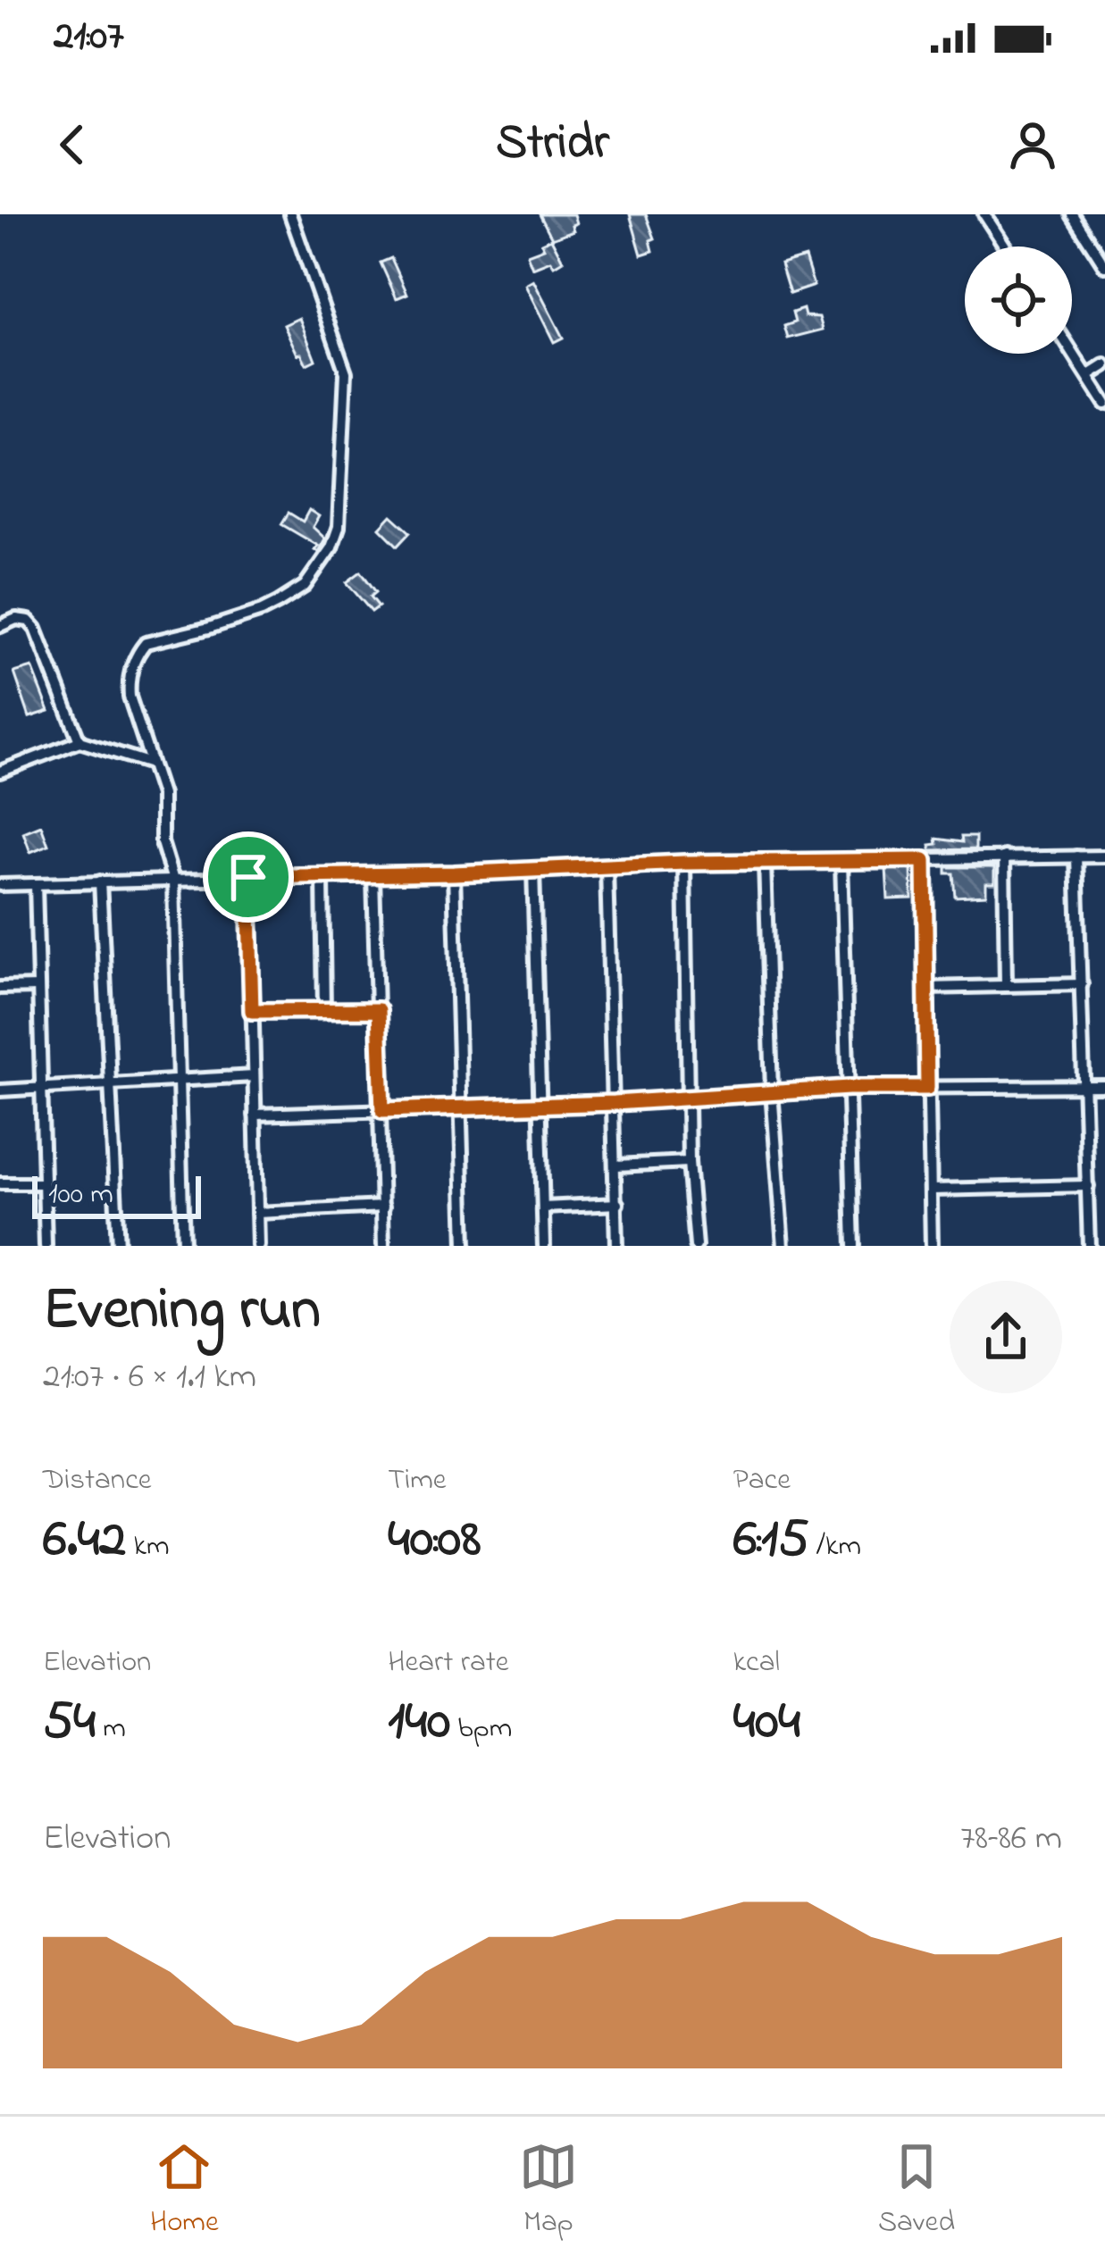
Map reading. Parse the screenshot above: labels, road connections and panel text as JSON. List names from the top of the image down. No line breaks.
{"scale_bar":"100 m","page":{"status":"21:07","header":"Stridr","scale":"100 m","heading":["Evening run","21:07 · 6 × 1.1 km"],"stats":[["Distance","6.42 km"],["Time","40:08"],["Pace","6:15 /km"],["Elevation","54 m"],["Heart rate","140 bpm"],["kcal","404"]],"chart":["Elevation","78–86 m"],"tabs":["Home","Map","Saved"]}}
